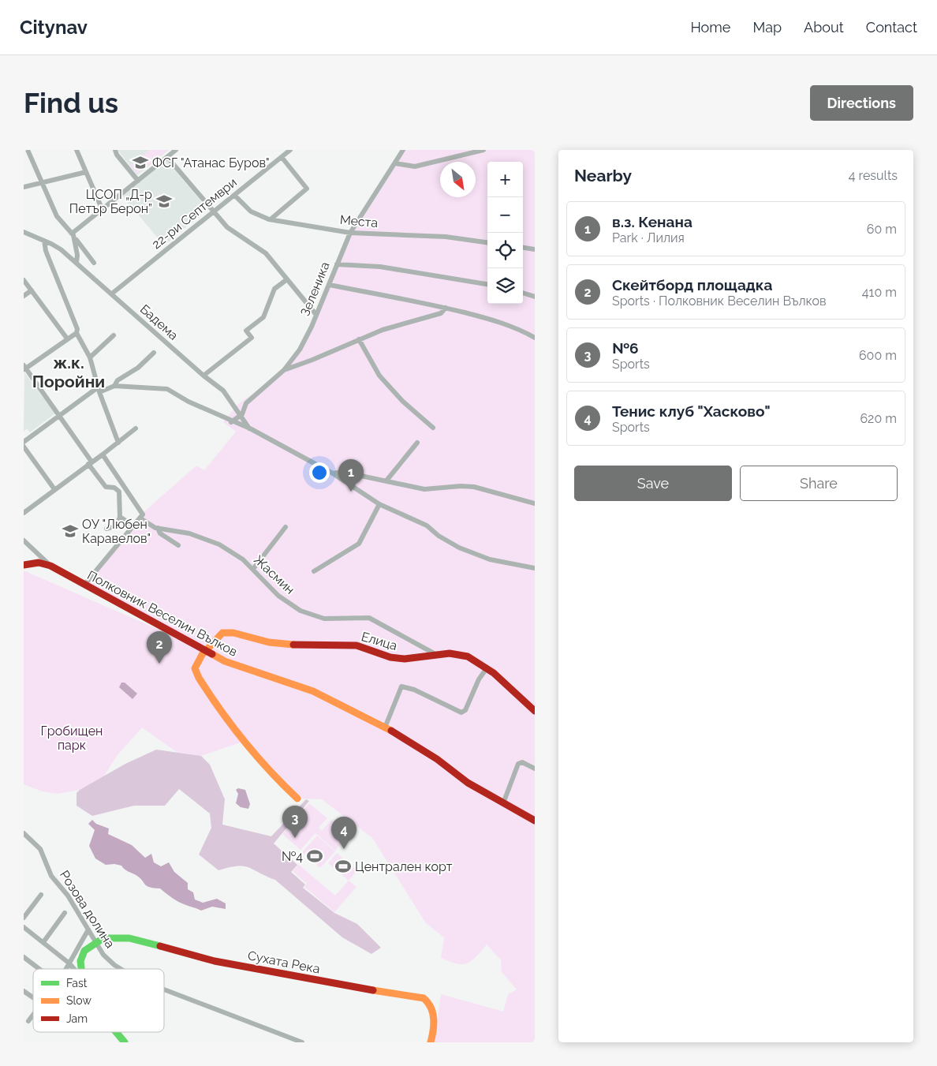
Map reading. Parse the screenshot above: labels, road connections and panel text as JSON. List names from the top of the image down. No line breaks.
{"streets":{"street":["22-ри Септември","Места","Зеленика","Бадема","Жасмин","Полковник Веселин Вълков","Елица","Розова долина","Сухата Река"]},"crossings":[["22-ри Септември","Места"],["22-ри Септември","Бадема"],["Места","Зеленика"],["Зеленика","Бадема"],["Жасмин","Елица"],["Полковник Веселин Вълков","Елица"],["Розова долина","Сухата Река"]],"districts":["ж.к. Поройни"],"parks":["Гробищен парк"],"places":{"school or university":["ФСГ \"Атанас Буров\"","ЦСОП „Д-р Петър Берон”","ОУ \"Любен Каравелов\""],"sports":["№4","Централен корт"]},"legend":["Fast","Slow","Jam"],"north":"bottom right","page":{"header":"Citynav","nav":["Home","Map","About","Contact"],"buttons":["Directions",["Save","Share"]],"title":"Find us","heading":["Nearby","4 results"],"map_buttons":["+","−"],"list":[{"mark":"1","name":"в.з. Кенана","note":"Park · Лилия","value":"60 m"},{"mark":"2","name":"Скейтборд площадка","note":"Sports · Полковник Веселин Вълков","value":"410 m"},{"mark":"3","name":"№6","note":"Sports","value":"600 m"},{"mark":"4","name":"Тенис клуб \"Хасково\"","note":"Sports","value":"620 m"}],"pins":["1","2","3","4"]}}
